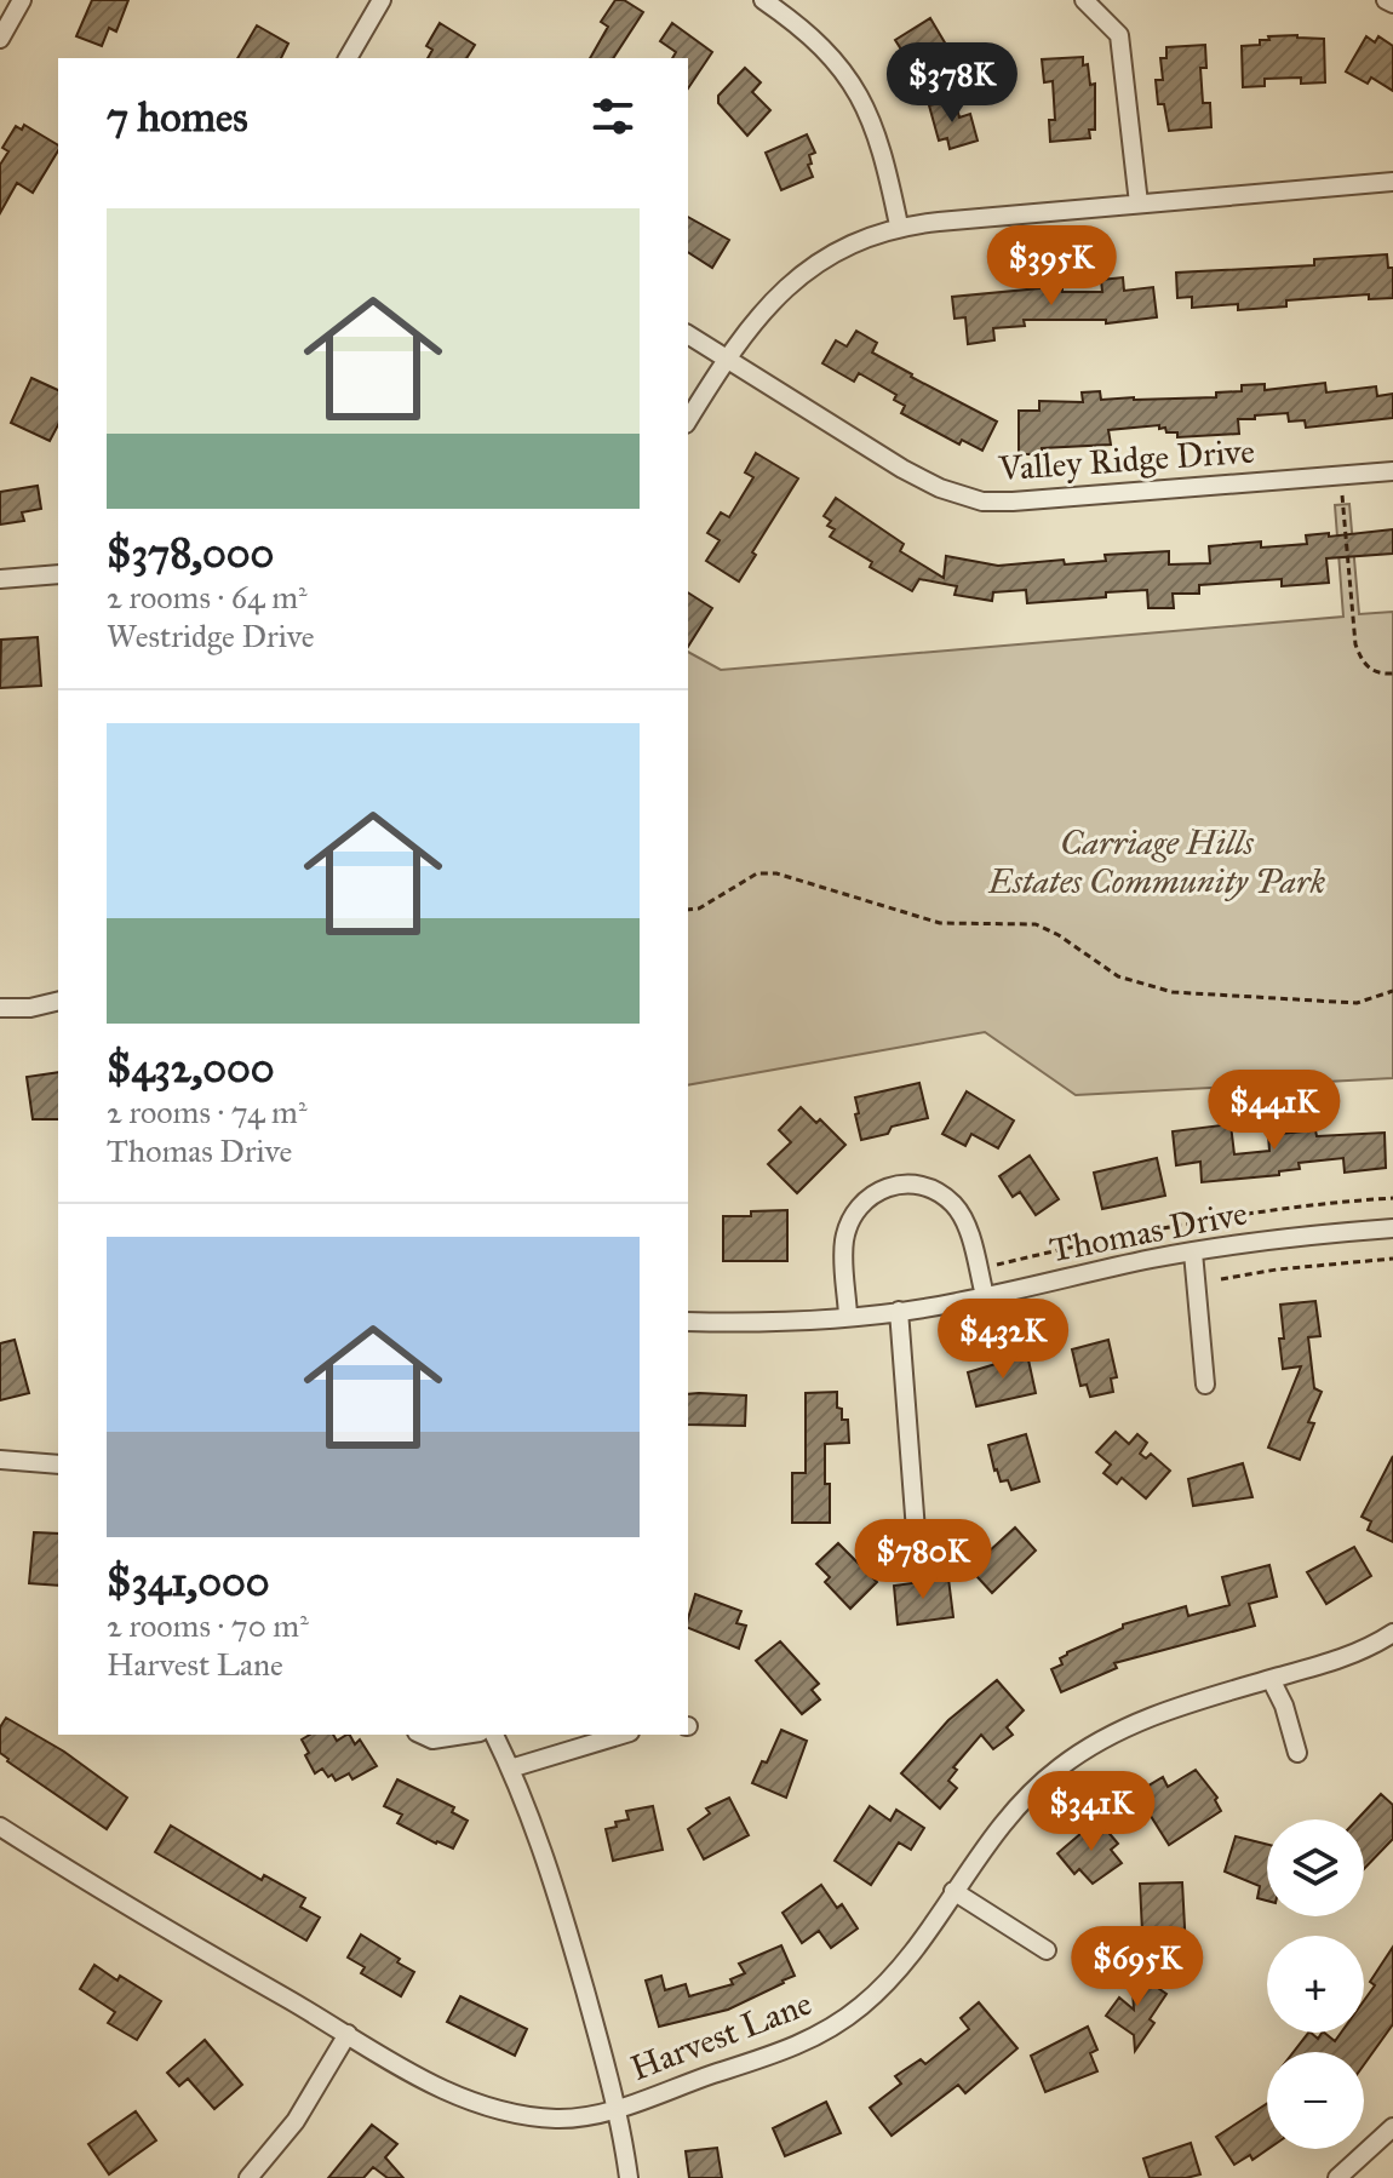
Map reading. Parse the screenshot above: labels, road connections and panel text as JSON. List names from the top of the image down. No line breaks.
{"streets":{"street":["Valley Ridge Drive","Thomas Drive","Harvest Lane"]},"parks":["Carriage Hills Estates Community Park"],"page":{"price":["$378K","$395K","$441K","$432K","$780K","$341K","$695K"],"heading":"7 homes","list":[{"name":"$378,000","note":"2 rooms · 64 m² · Westridge Drive"},{"name":"$432,000","note":"2 rooms · 74 m² · Thomas Drive"},{"name":"$341,000","note":"2 rooms · 70 m² · Harvest Lane"}],"map_buttons":["+","−"]}}
